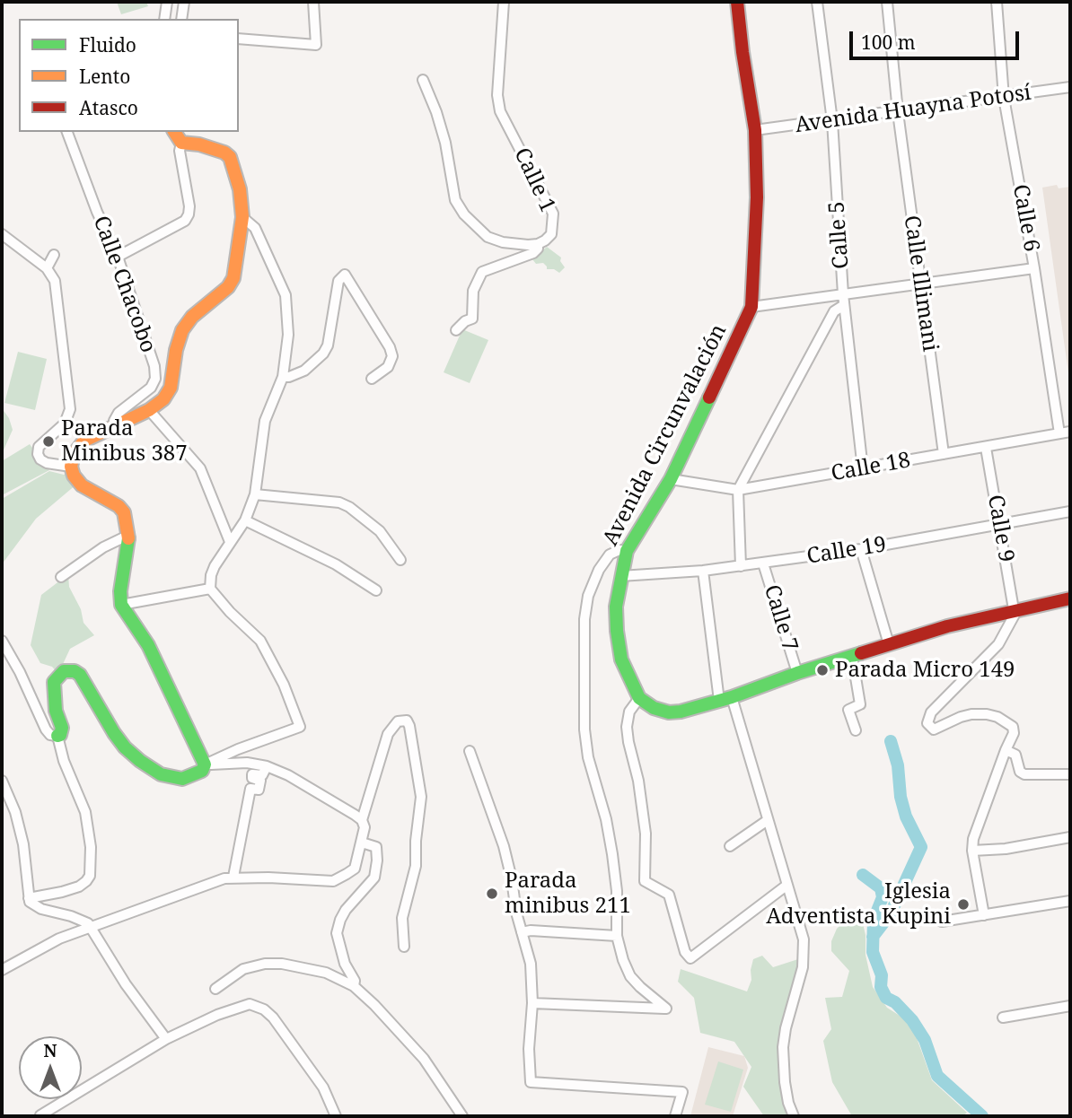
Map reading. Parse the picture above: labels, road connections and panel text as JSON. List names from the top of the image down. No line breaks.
{"streets":{"street":["Avenida Huayna Potosí","Calle 1","Calle 6","Calle 5","Calle Illimani","Calle Chacobo","Avenida Circunvalación","Calle 18","Calle 9","Calle 19","Calle 7"]},"crossings":[["Avenida Huayna Potosí","Calle 6"],["Avenida Huayna Potosí","Calle 5"],["Avenida Huayna Potosí","Calle Illimani"],["Avenida Huayna Potosí","Avenida Circunvalación"],["Calle 6","Calle 18"],["Calle 5","Calle 18"],["Calle Illimani","Calle 18"],["Avenida Circunvalación","Calle 18"],["Avenida Circunvalación","Calle 19"],["Calle 18","Calle 9"],["Calle 9","Calle 19"],["Calle 19","Calle 7"]],"places":["Parada Minibus 387","Parada Micro 149","Parada minibus 211","Iglesia Adventista Kupini"],"legend":["Fluido","Lento","Atasco"],"scale_bar":"100 m","north":"top"}
